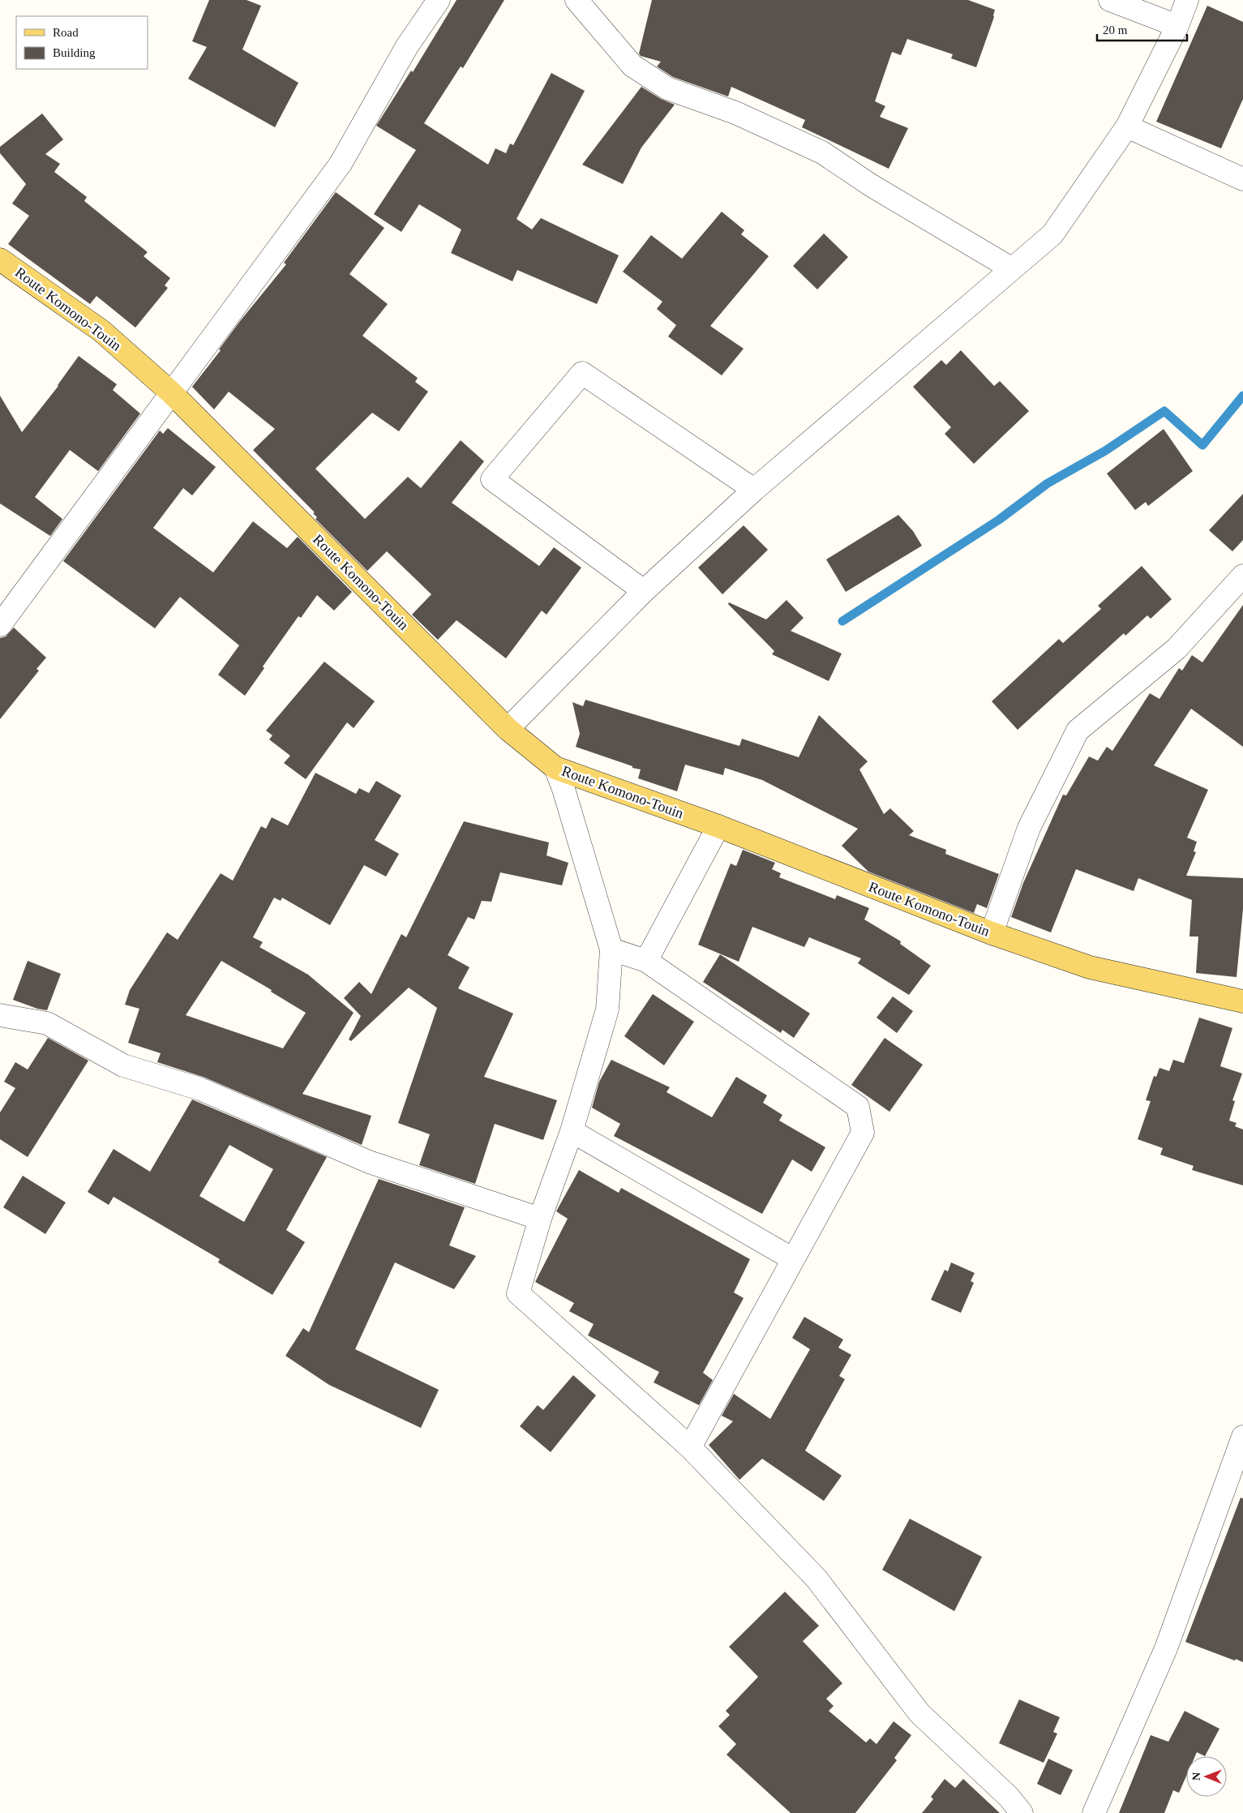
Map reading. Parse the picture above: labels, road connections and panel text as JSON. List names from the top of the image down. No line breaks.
{"streets":{"main road":["Route Komono-Touin"]},"legend":["Road","Building"],"scale_bar":"20 m","north":"left"}
